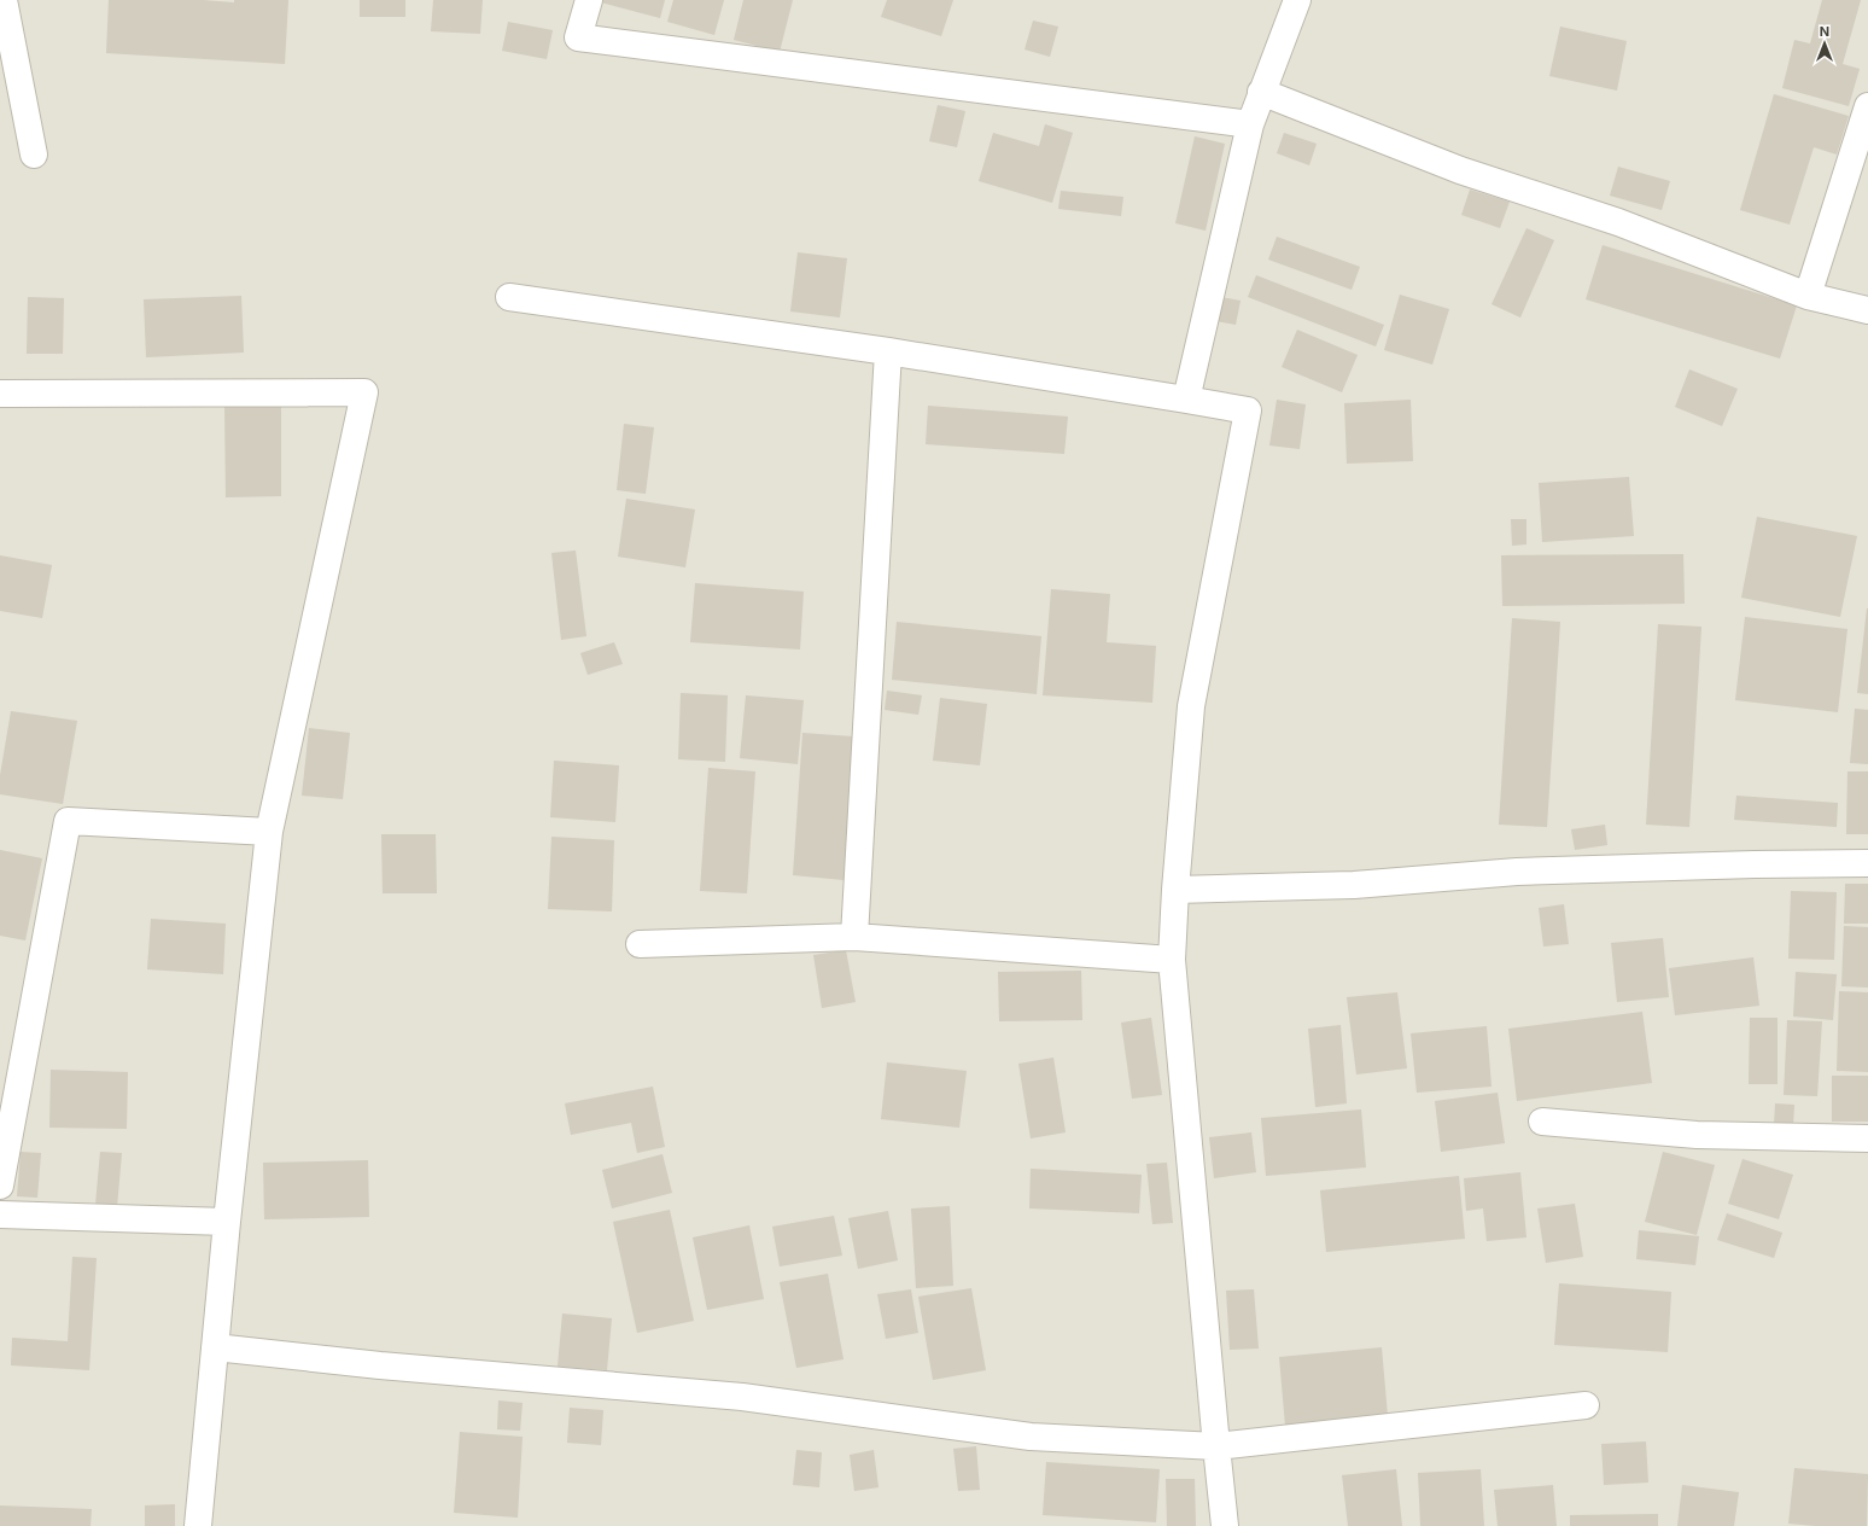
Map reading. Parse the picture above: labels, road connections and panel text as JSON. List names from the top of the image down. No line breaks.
{"north":"top"}
